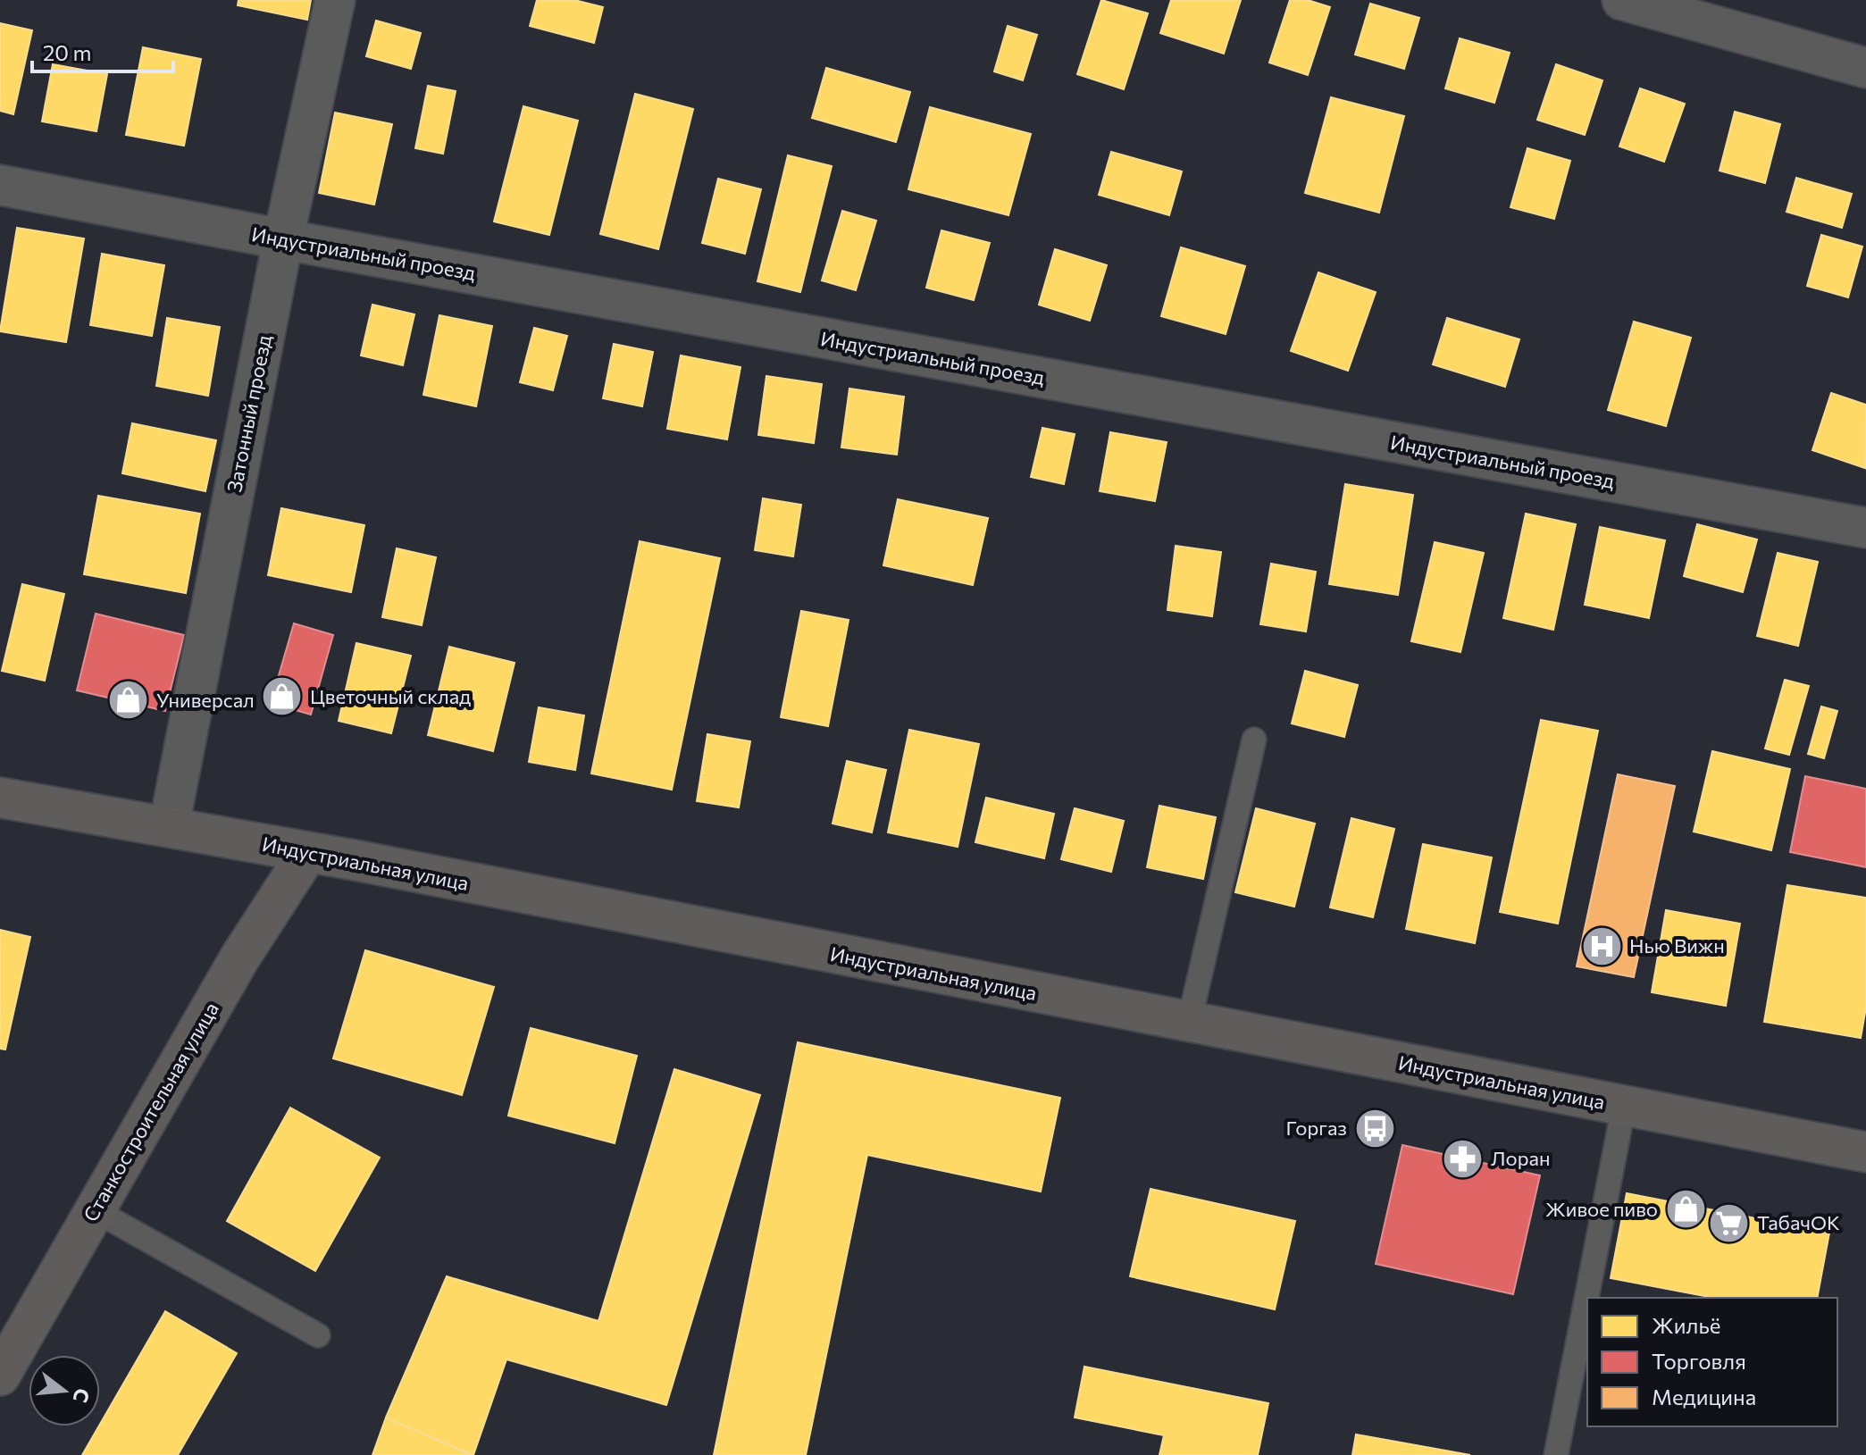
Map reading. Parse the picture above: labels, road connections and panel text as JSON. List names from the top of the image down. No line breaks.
{"streets":{"main road":["Индустриальная улица","Станкостроительная улица"],"street":["Индустриальный проезд","Затонный проезд"]},"crossings":[["Индустриальный проезд","Затонный проезд"],["Затонный проезд","Индустриальная улица"],["Индустриальная улица","Станкостроительная улица"]],"places":{"shop":["Цветочный склад","Универсал","Живое пиво"],"hospital":["Нью Вижн"],"bus stop":["Горгаз"],"pharmacy":["Лоран"],"supermarket":["ТабачОК"]},"legend":["Жильё","Торговля","Медицина"],"scale_bar":"20 m","north":"right"}
